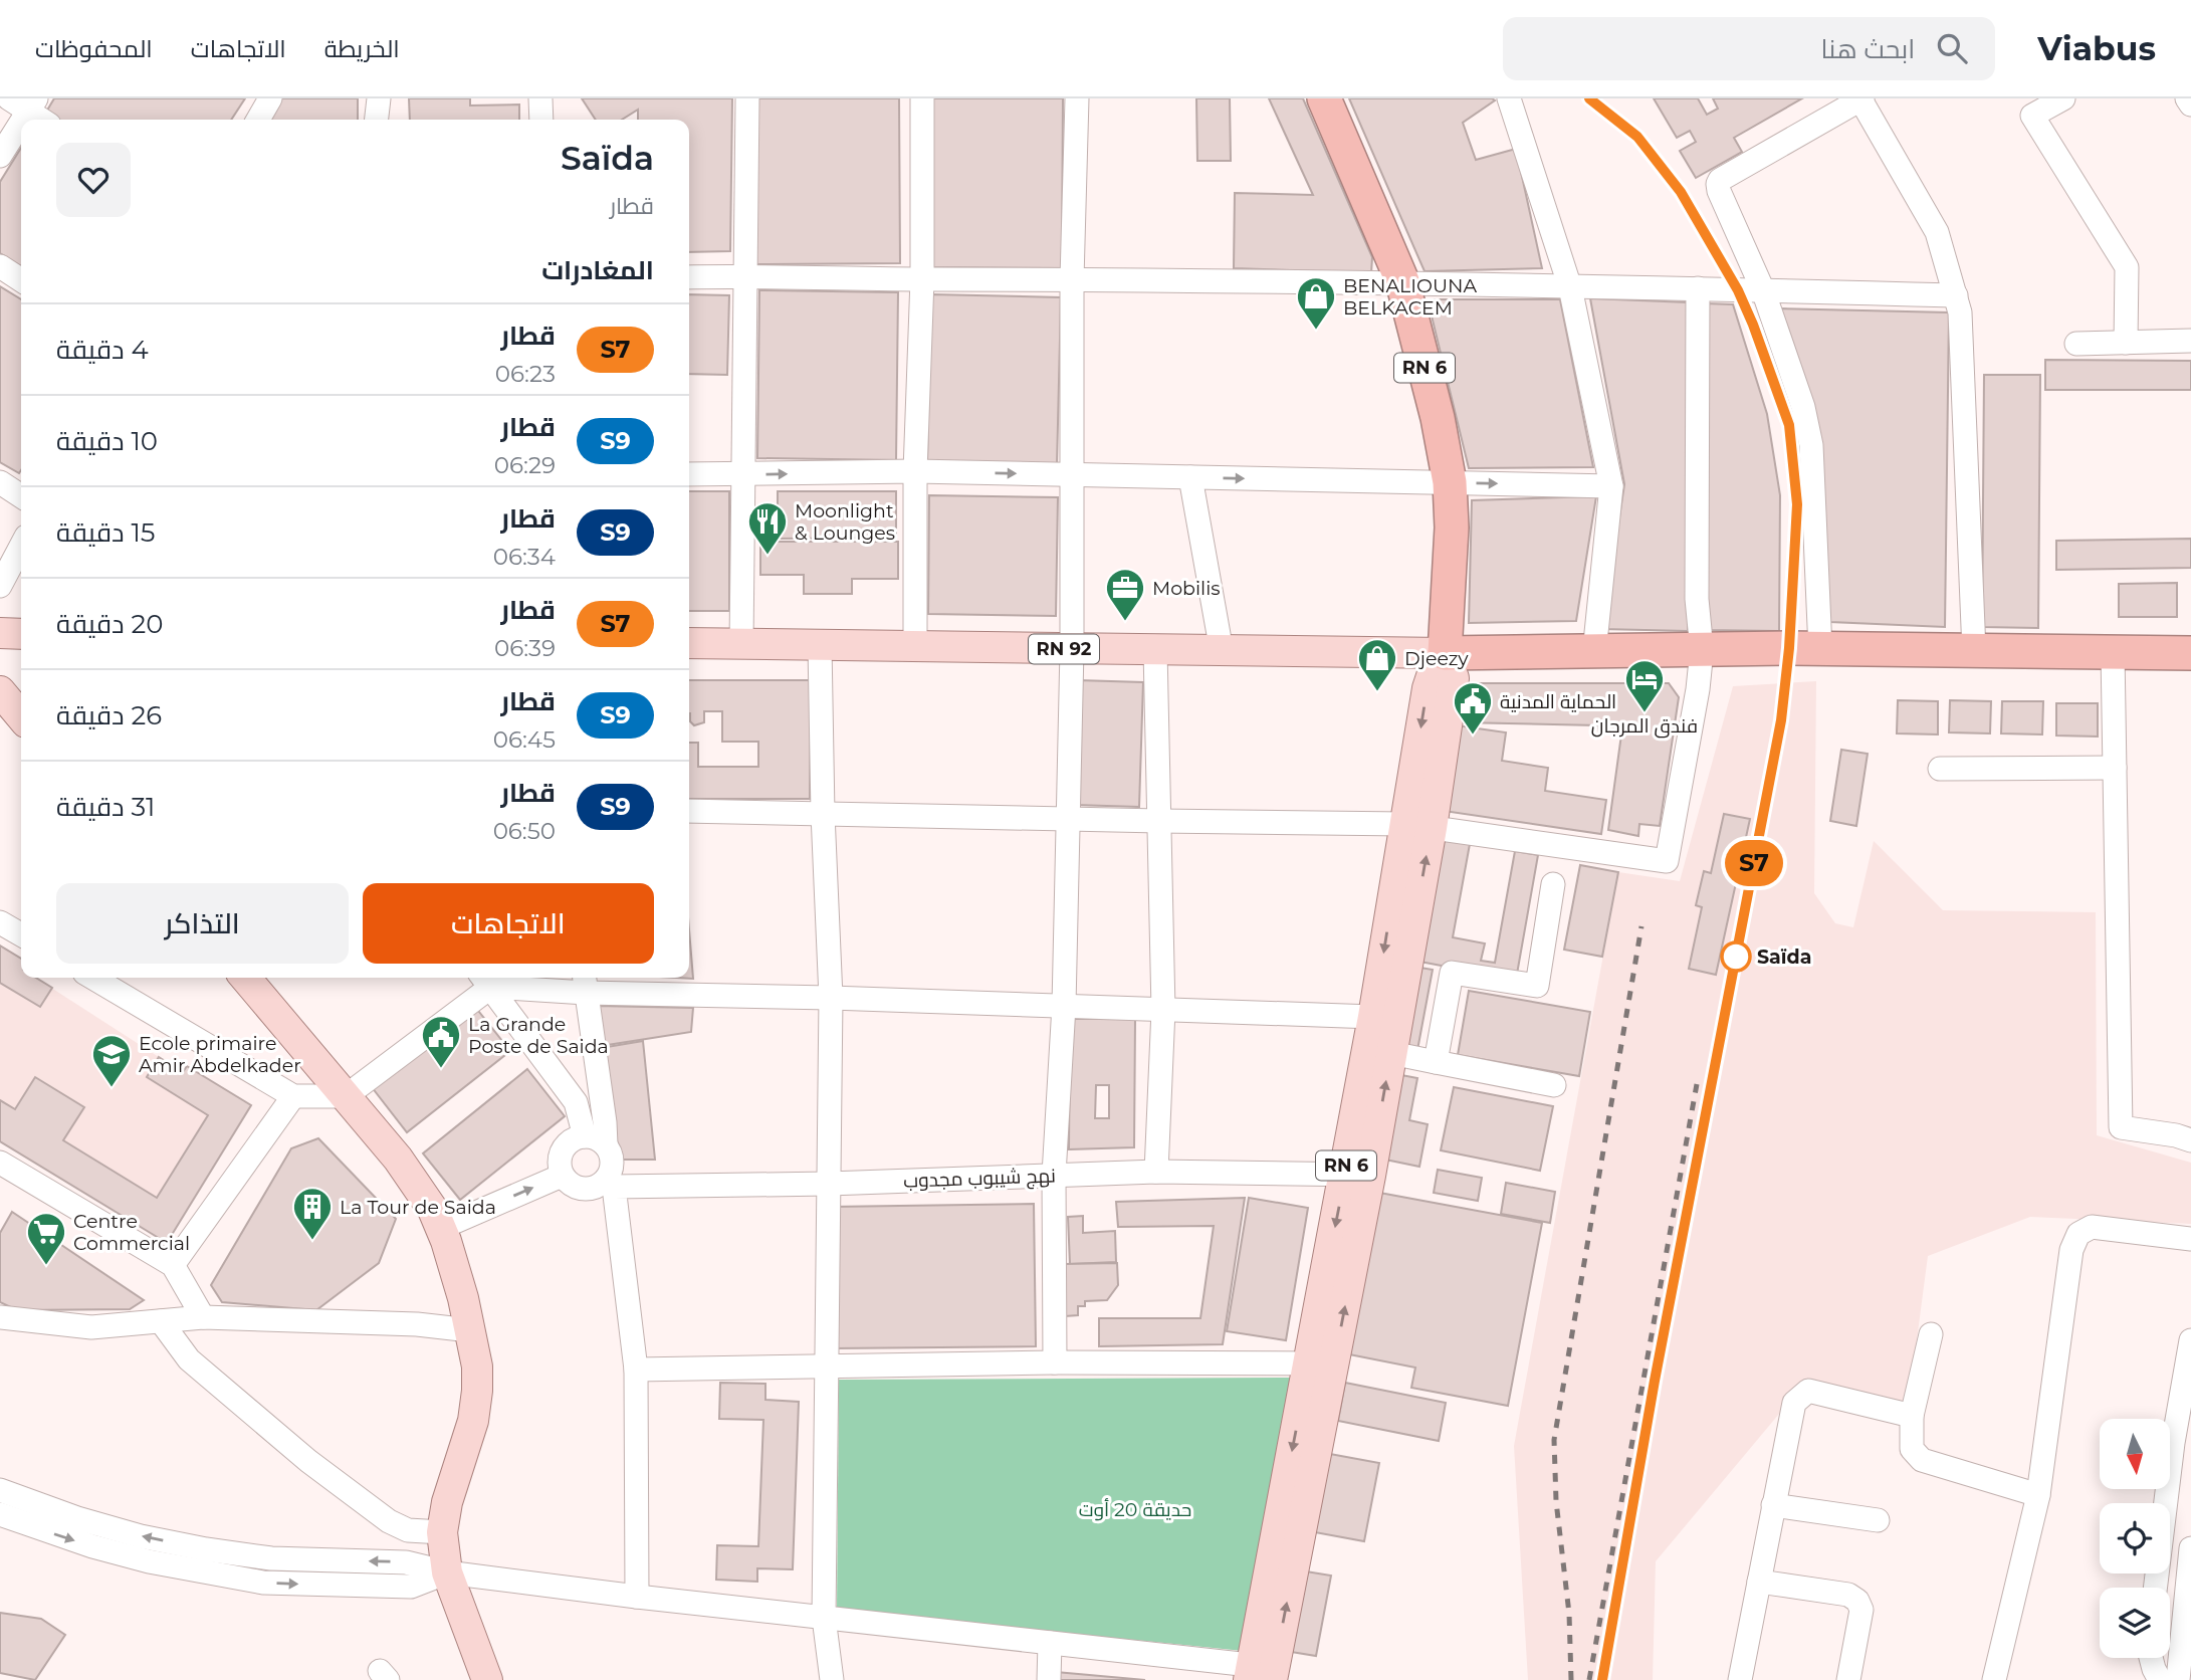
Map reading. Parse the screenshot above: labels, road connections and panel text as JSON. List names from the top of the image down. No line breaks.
{"streets":{"highway":["RN 6","RN 92"],"street":["نهج شيبوب مجدوب"]},"crossings":[["RN 6","RN 92"],["RN 6","نهج شيبوب مجدوب"]],"parks":["حديقة 20 أوت"],"places":{"shop":["BENALIOUNA BELKACEM","Djeezy"],"restaurant":["Moonlight & Lounges"],"office":["Mobilis"],"hotel":["فندق المرجان"],"public building":["الحماية المدنية","La Grande Poste de Saida"],"other":["Saïda"],"school or university":["Ecole primaire Amir Abdelkader"],"building":["La Tour de Saida"],"supermarket":["Centre Commercial"]},"north":"bottom","page":{"header":"Viabus","search":"ابحث هنا","nav":["الخريطة","الاتجاهات","المحفوظات"],"on_map":"S7","heading":[["Saïda","قطار"],"المغادرات"],"list":[{"mark":"S7","name":"قطار","note":"06:23","value":"4 دقيقة"},{"mark":"S9","name":"قطار","note":"06:29","value":"10 دقيقة"},{"mark":"S9","name":"قطار","note":"06:34","value":"15 دقيقة"},{"mark":"S7","name":"قطار","note":"06:39","value":"20 دقيقة"},{"mark":"S9","name":"قطار","note":"06:45","value":"26 دقيقة"},{"mark":"S9","name":"قطار","note":"06:50","value":"31 دقيقة"}],"buttons":["الاتجاهات","التذاكر"]}}
